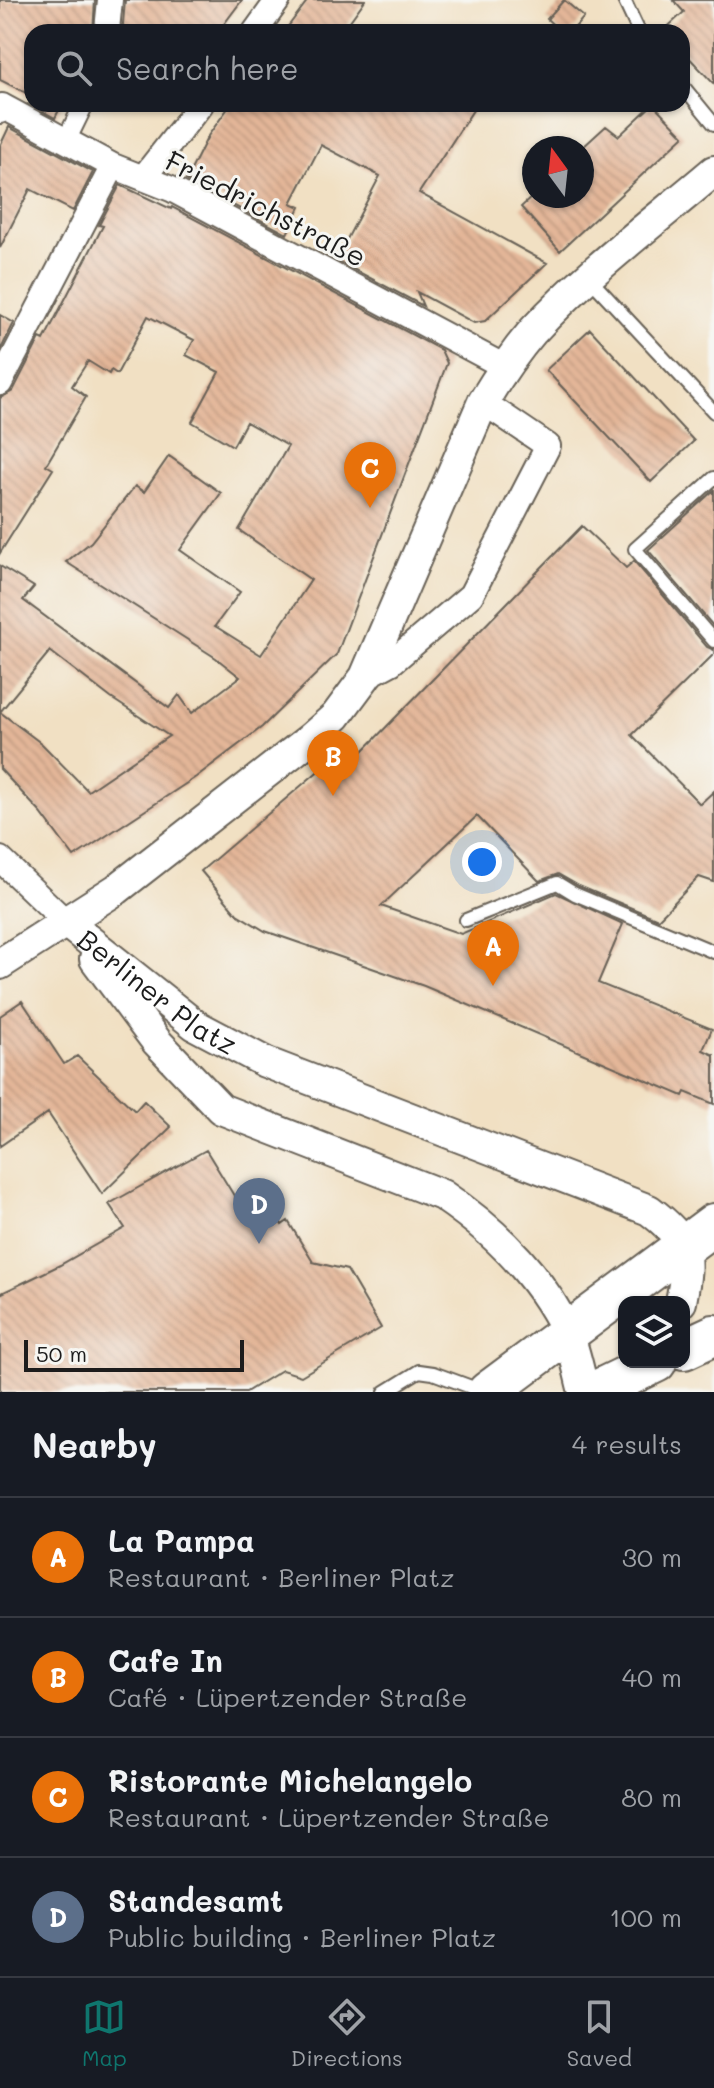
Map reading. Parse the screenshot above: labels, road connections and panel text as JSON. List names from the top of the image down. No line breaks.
{"streets":{"street":["Friedrichstraße","Berliner Platz"]},"scale_bar":"50 m","north":"top","page":{"search":"Search here","pins":["C","B","A","D"],"scale":"50 m","heading":["Nearby","4 results"],"list":[{"mark":"A","name":"La Pampa","note":"Restaurant · Berliner Platz","value":"30 m"},{"mark":"B","name":"Cafe In","note":"Café · Lüpertzender Straße","value":"40 m"},{"mark":"C","name":"Ristorante Michelangelo","note":"Restaurant · Lüpertzender Straße","value":"80 m"},{"mark":"D","name":"Standesamt","note":"Public building · Berliner Platz","value":"100 m"}],"nav":["Map","Directions","Saved"]}}
